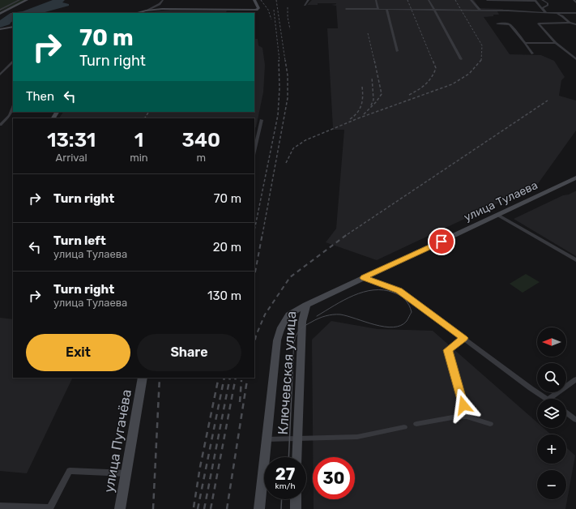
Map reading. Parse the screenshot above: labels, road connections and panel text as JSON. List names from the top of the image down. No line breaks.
{"streets":{"main road":["улица Тулаева","Ключевская улица","улица Пугачёва"]},"crossings":[["улица Тулаева","Ключевская улица"]],"north":"left","page":{"turn":["70 m","Turn right"],"then":"Then","eta":["13:31","Arrival","1","min","340","m"],"list":[{"name":"Turn right","value":"70 m"},{"name":"Turn left","note":"улица Тулаева","value":"20 m"},{"name":"Turn right","note":"улица Тулаева","value":"130 m"}],"map_buttons":["+","−"],"buttons":["Exit","Share"],"speed":"27 km/h","limit":"30"}}
